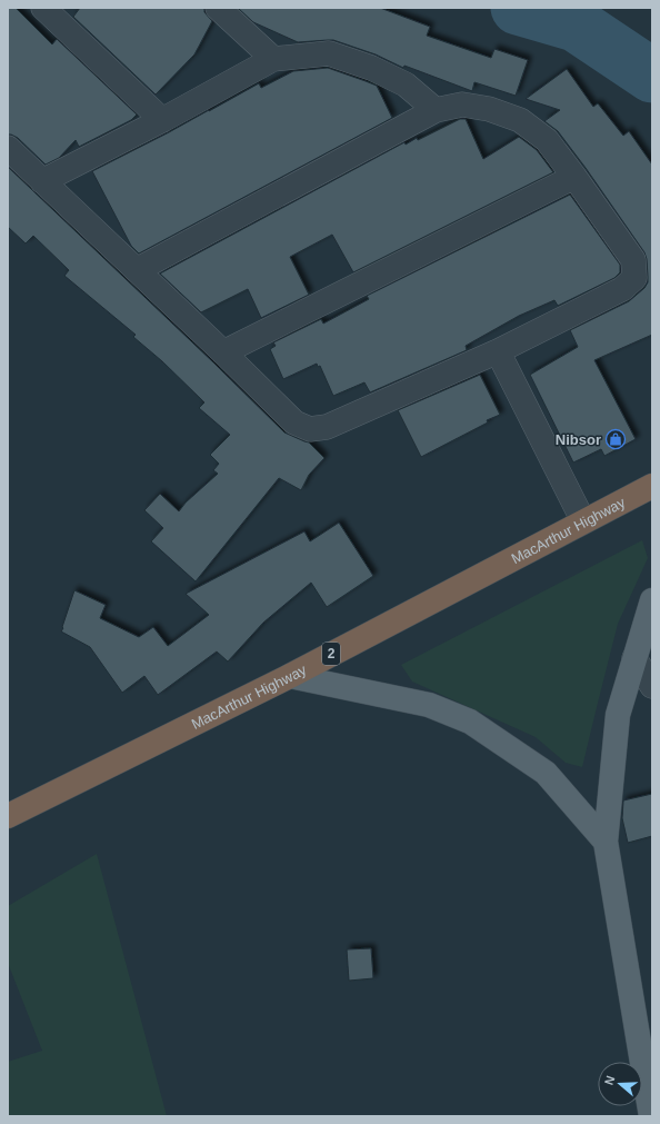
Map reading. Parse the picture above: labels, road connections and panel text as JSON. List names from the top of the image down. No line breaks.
{"streets":{"highway":["MacArthur Highway","2"]},"places":{"shop":["Nibsor"]},"north":"left"}
